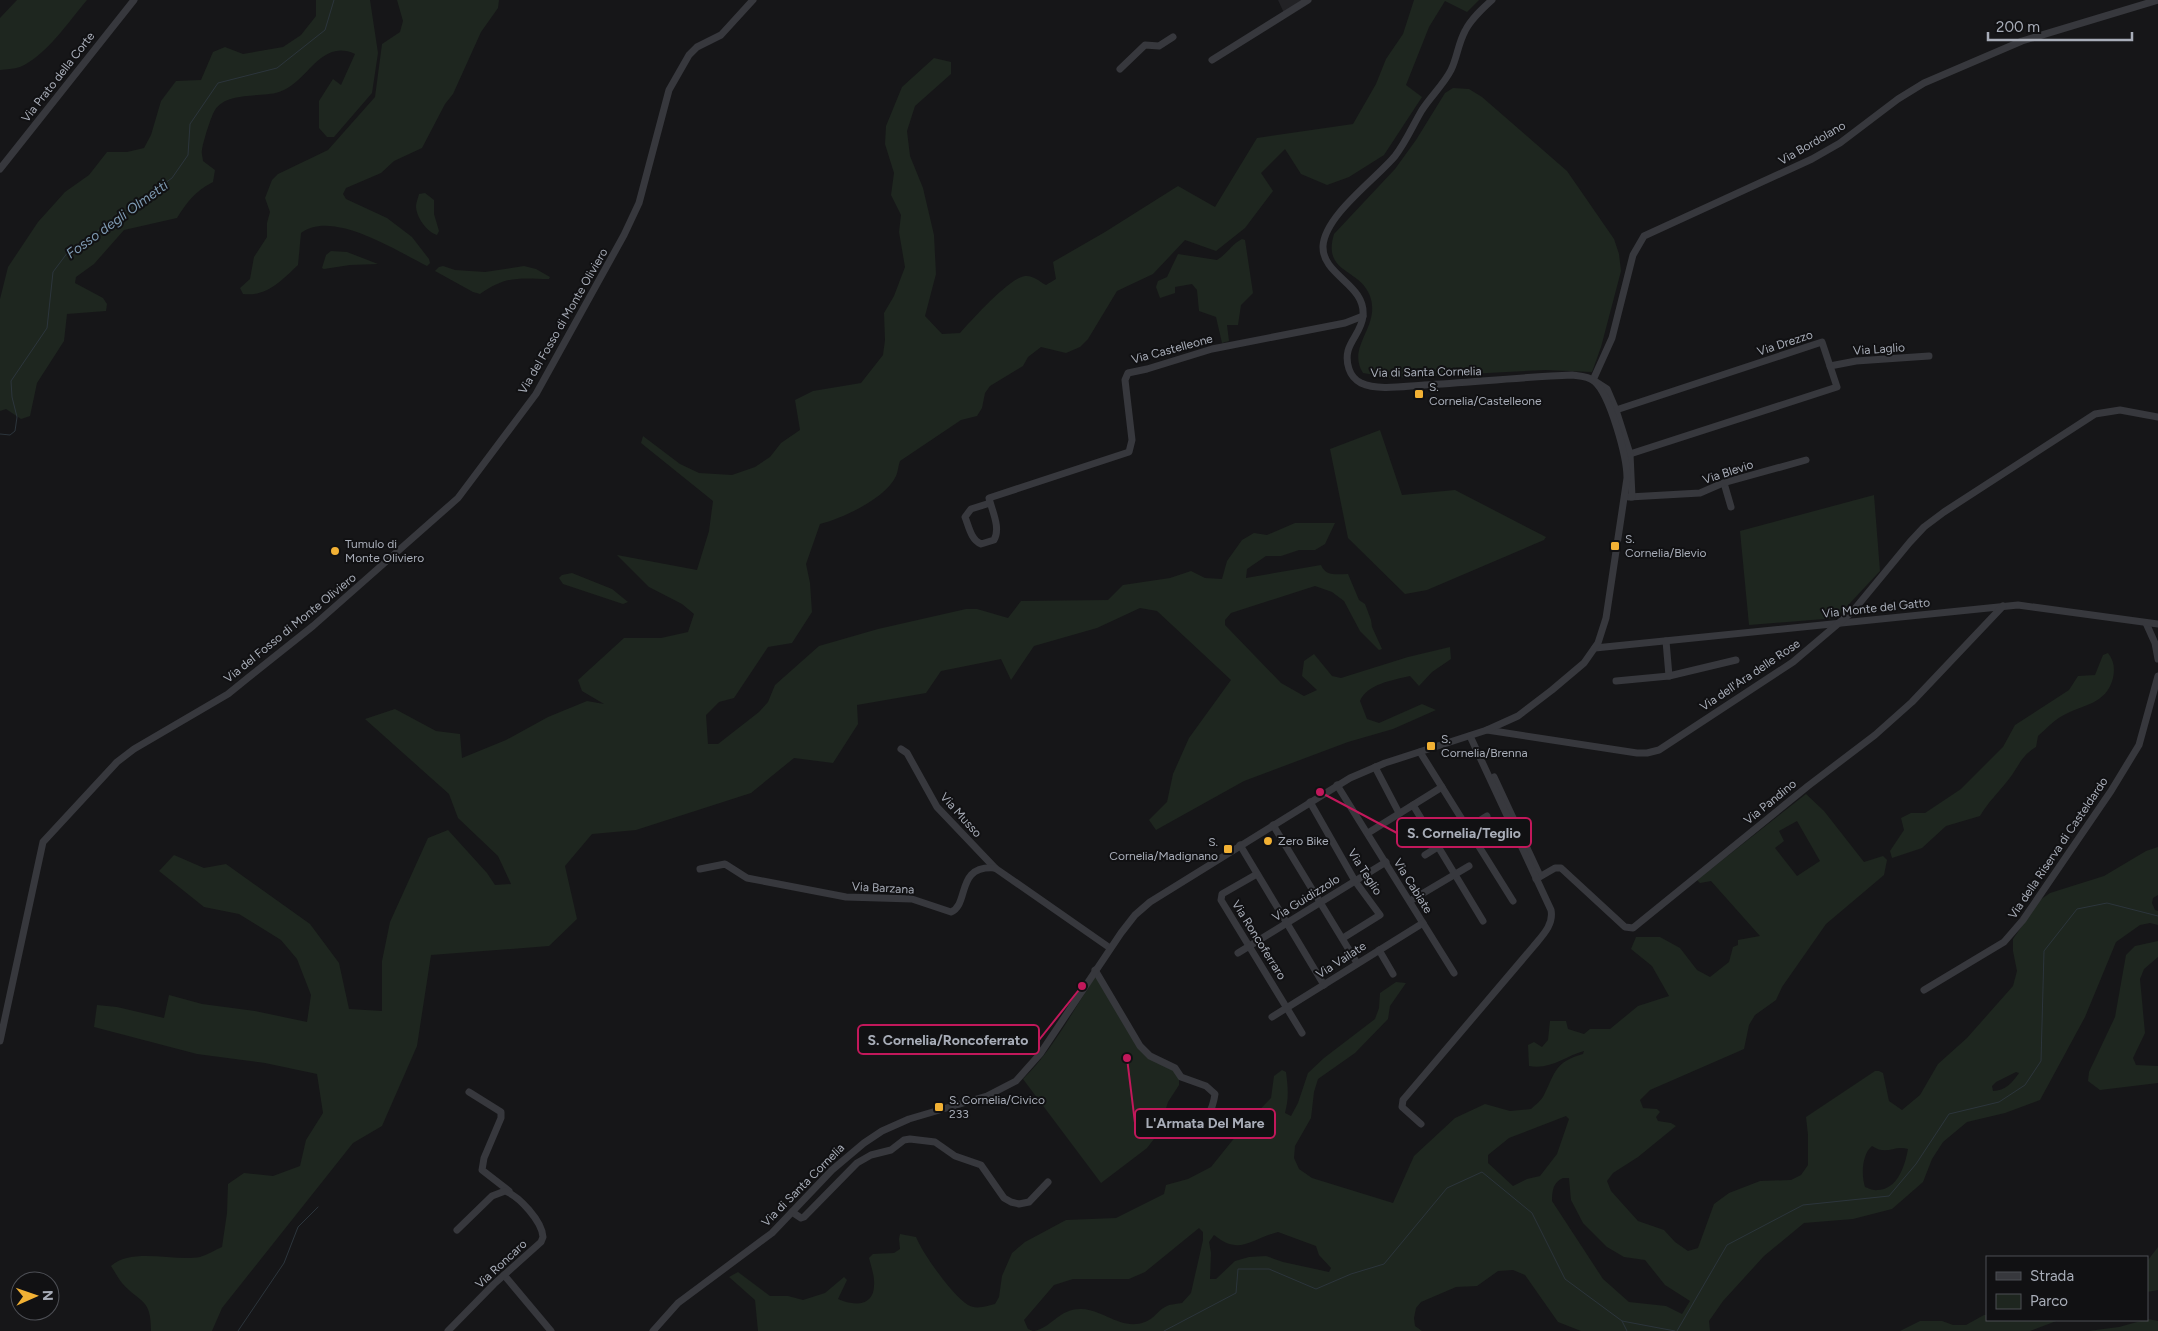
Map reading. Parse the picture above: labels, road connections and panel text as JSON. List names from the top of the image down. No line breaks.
{"streets":{"street":["Via Prato della Corte","Via Bordolano","Via del Fosso di Monte Oliviero","Via Drezzo","Via Castelleone","Via Laglio","Via di Santa Cornelia","Via Blevio","Via Monte del Gatto","Via dell'Ara delle Rose","Via Pandino","Via Musso","Via della Riserva di Casteldardo","Via Teglio","Via Cabiate","Via Barzana","Via Guidizzolo","Via Roncoferraro","Via Vailate","Via Roncaro"]},"crossings":[["Via Bordolano","Via di Santa Cornelia"],["Via Drezzo","Via Laglio"],["Via Drezzo","Via di Santa Cornelia"],["Via Castelleone","Via di Santa Cornelia"],["Via di Santa Cornelia","Via Blevio"],["Via di Santa Cornelia","Via Monte del Gatto"],["Via di Santa Cornelia","Via dell'Ara delle Rose"],["Via di Santa Cornelia","Via Teglio"],["Via di Santa Cornelia","Via Cabiate"],["Via Monte del Gatto","Via dell'Ara delle Rose"],["Via Monte del Gatto","Via Pandino"],["Via Musso","Via Barzana"],["Via Teglio","Via Guidizzolo"],["Via Cabiate","Via Guidizzolo"],["Via Cabiate","Via Vailate"],["Via Guidizzolo","Via Roncoferraro"],["Via Roncoferraro","Via Vailate"]],"water":["Fosso degli Olmetti"],"places":{"transit":["S. Cornelia/Castelleone","S. Cornelia/Blevio","S. Cornelia/Brenna","S. Cornelia/Madignano","S. Cornelia/Civico 233"],"other":["Tumulo di Monte Oliviero","S. Cornelia/Teglio","Zero Bike","S. Cornelia/Roncoferrato","L'Armata Del Mare"]},"legend":["Strada","Parco"],"scale_bar":"200 m","north":"right"}
